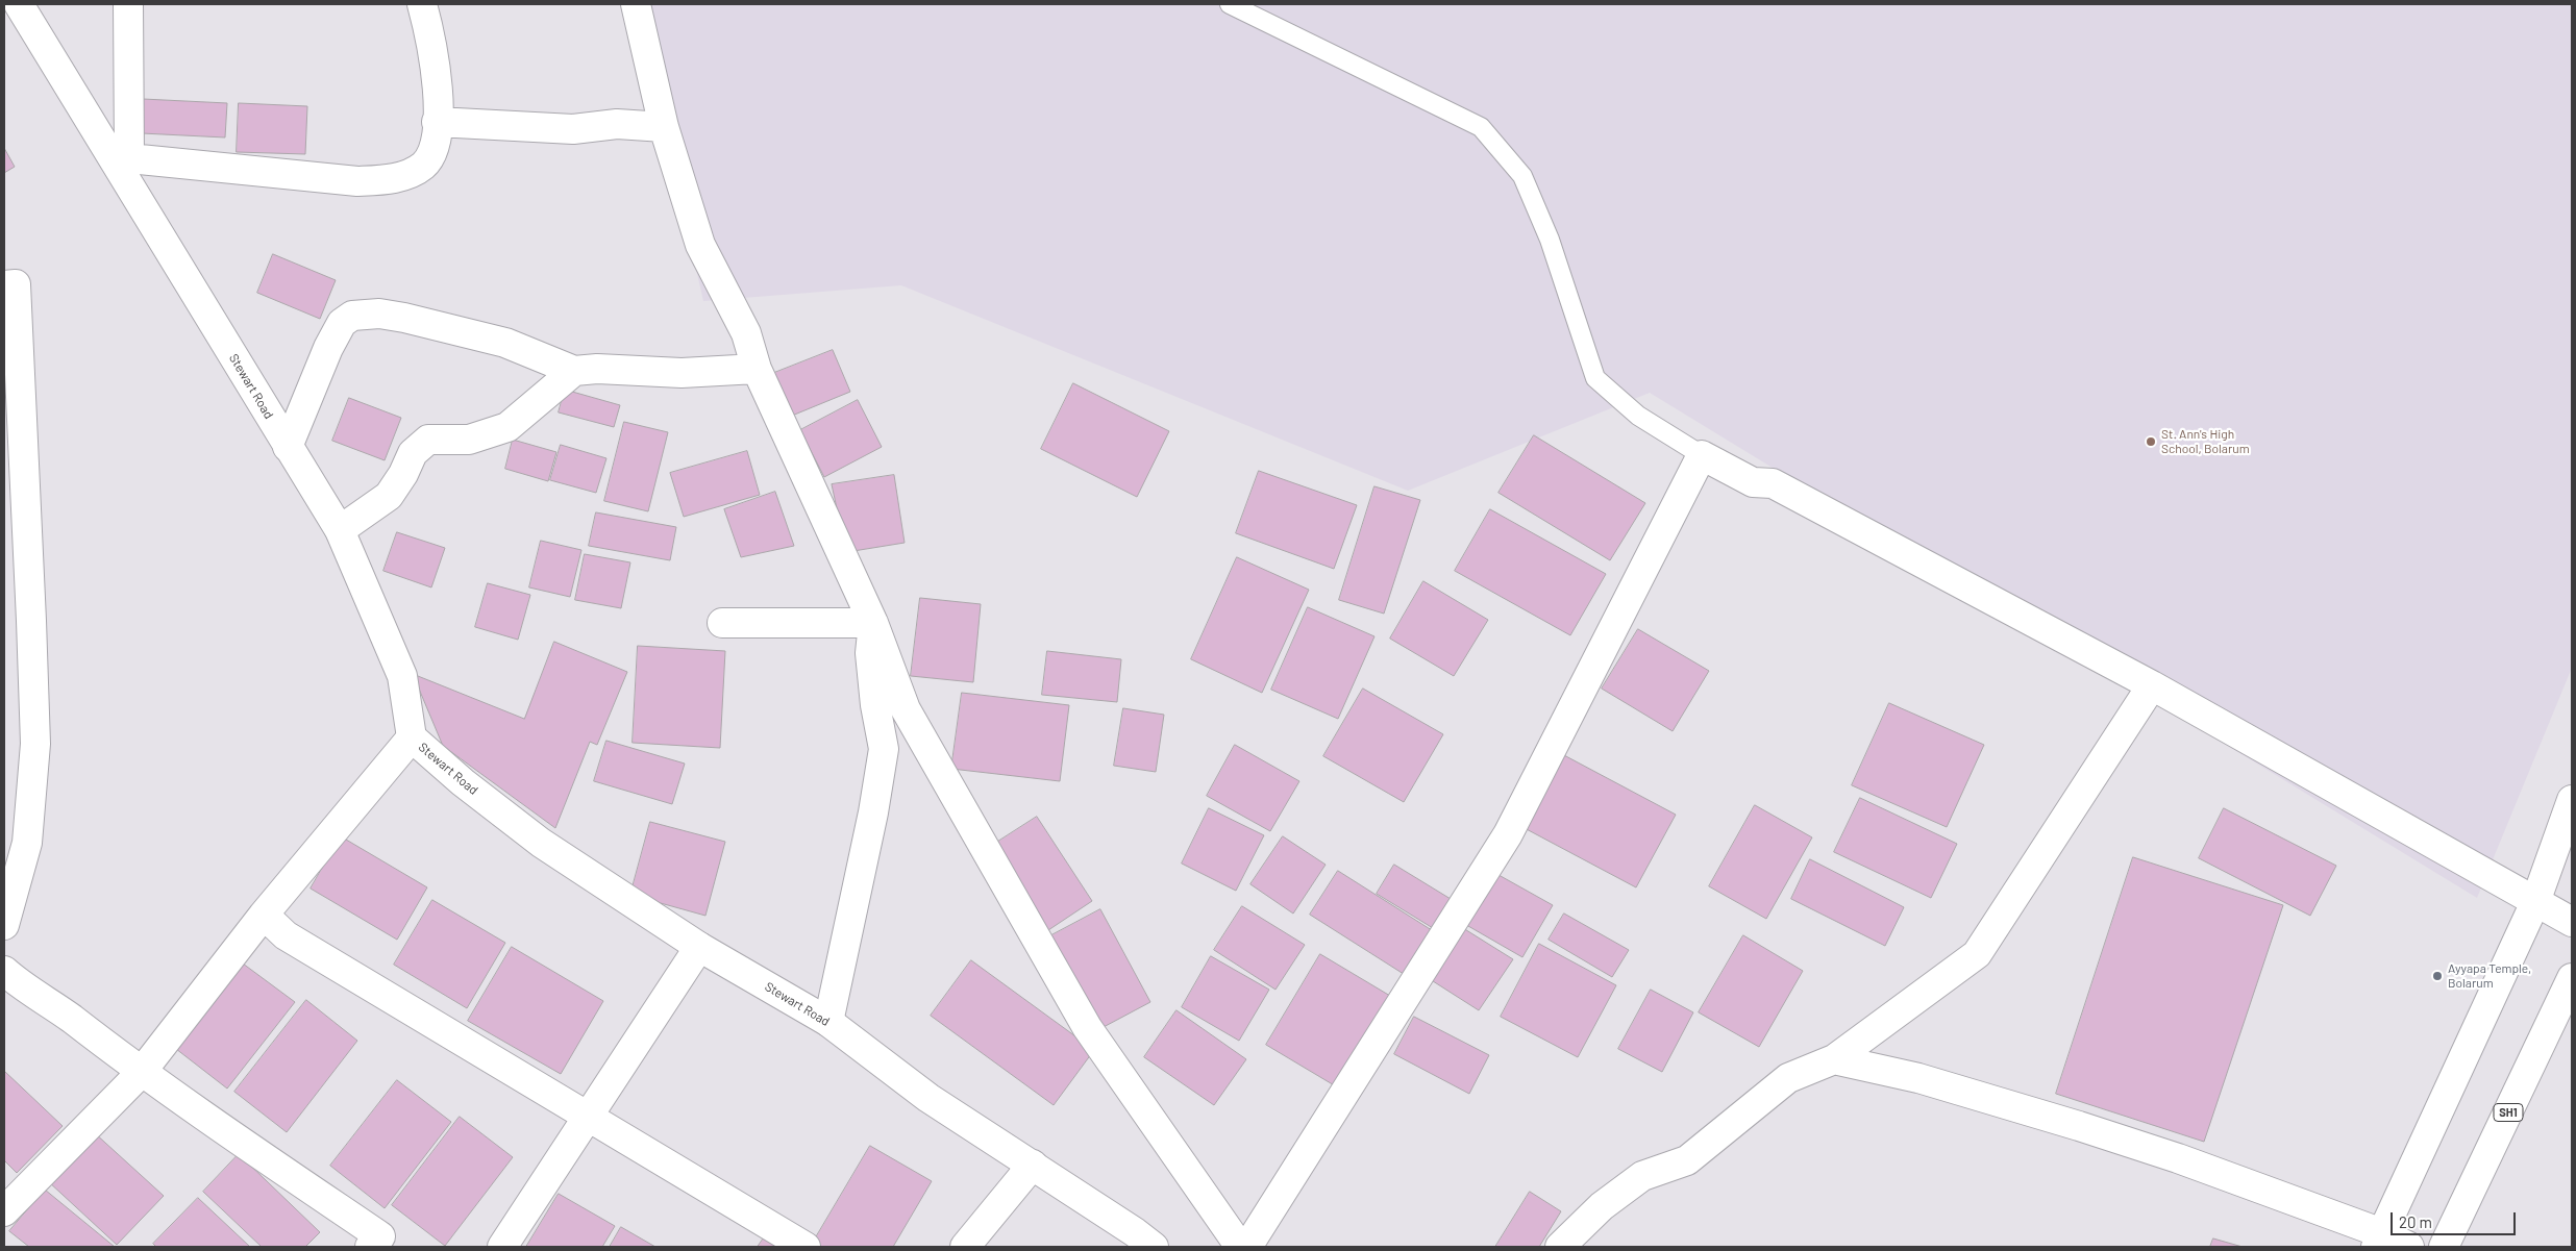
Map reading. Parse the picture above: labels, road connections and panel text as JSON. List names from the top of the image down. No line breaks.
{"streets":{"street":["Stewart Road","SH1"]},"places":["St. Ann's High School, Bolarum","Ayyapa Temple, Bolarum"],"scale_bar":"20 m"}
